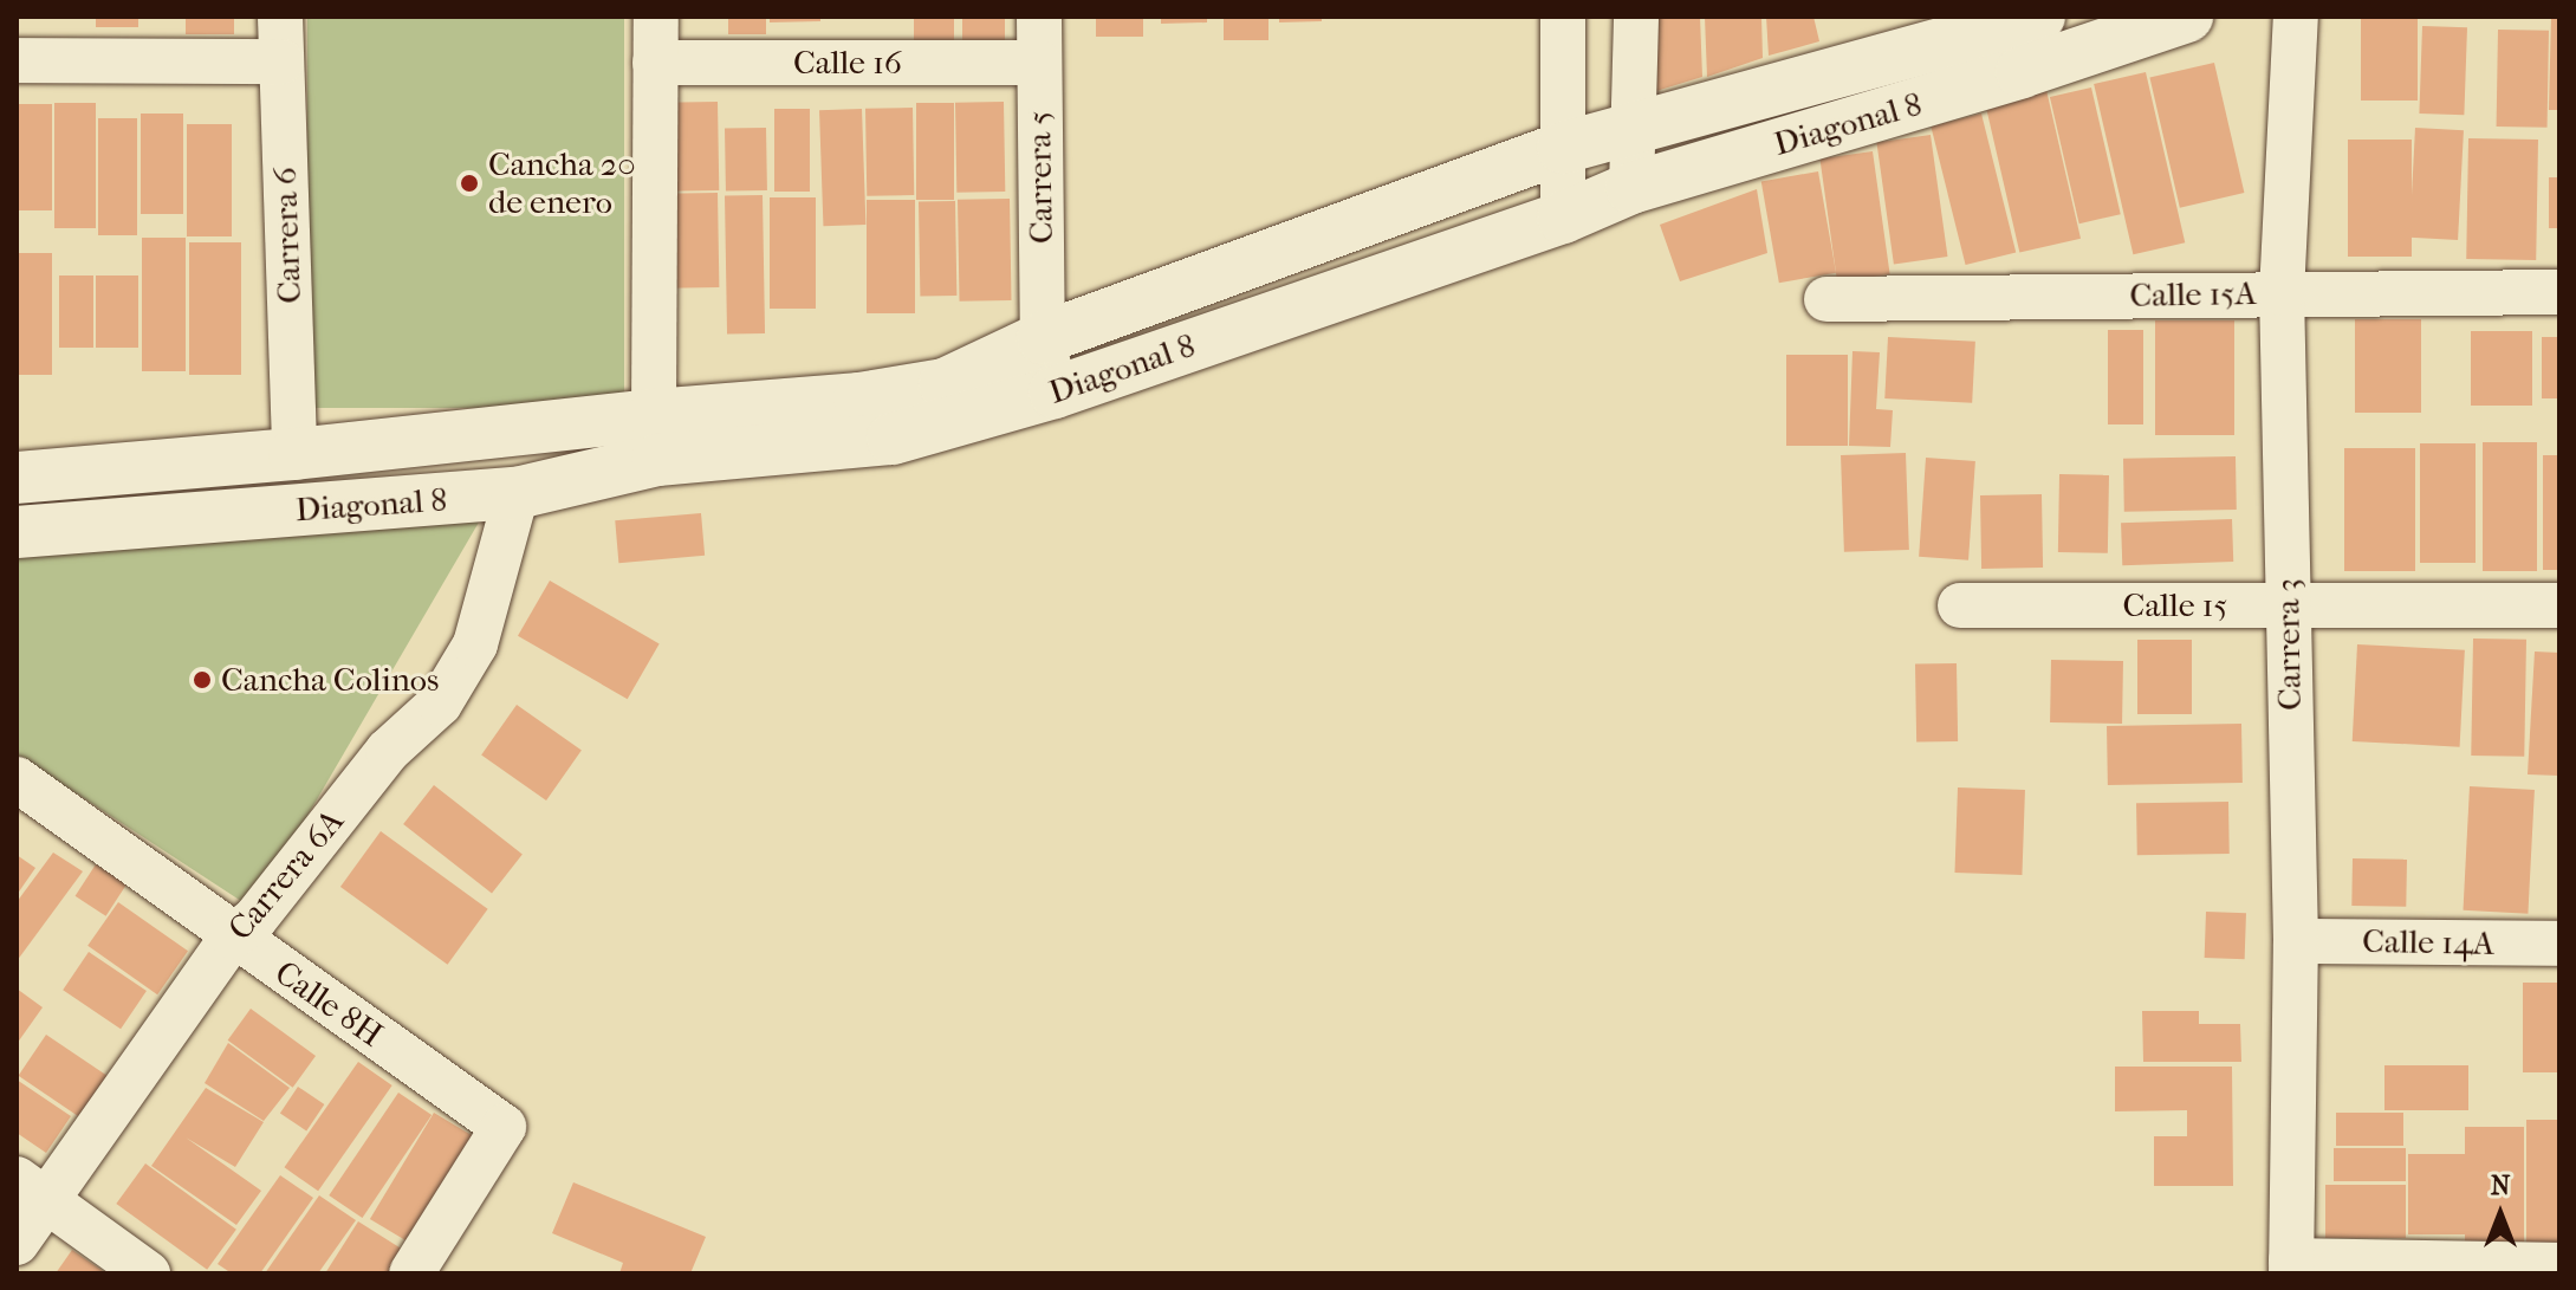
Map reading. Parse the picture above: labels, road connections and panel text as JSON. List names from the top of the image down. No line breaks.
{"streets":{"street":["Calle 16","Diagonal 8","Carrera 5","Carrera 6","Calle 15A","Calle 15","Carrera 3","Carrera 6A","Calle 14A","Calle 8H"]},"crossings":[["Calle 16","Carrera 5"],["Diagonal 8","Carrera 5"],["Diagonal 8","Carrera 6"],["Diagonal 8","Carrera 6A"],["Calle 15A","Carrera 3"],["Calle 15","Carrera 3"],["Carrera 3","Calle 14A"],["Carrera 6A","Calle 8H"]],"places":["Cancha 20 de enero","Cancha Colinos"],"north":"top"}
